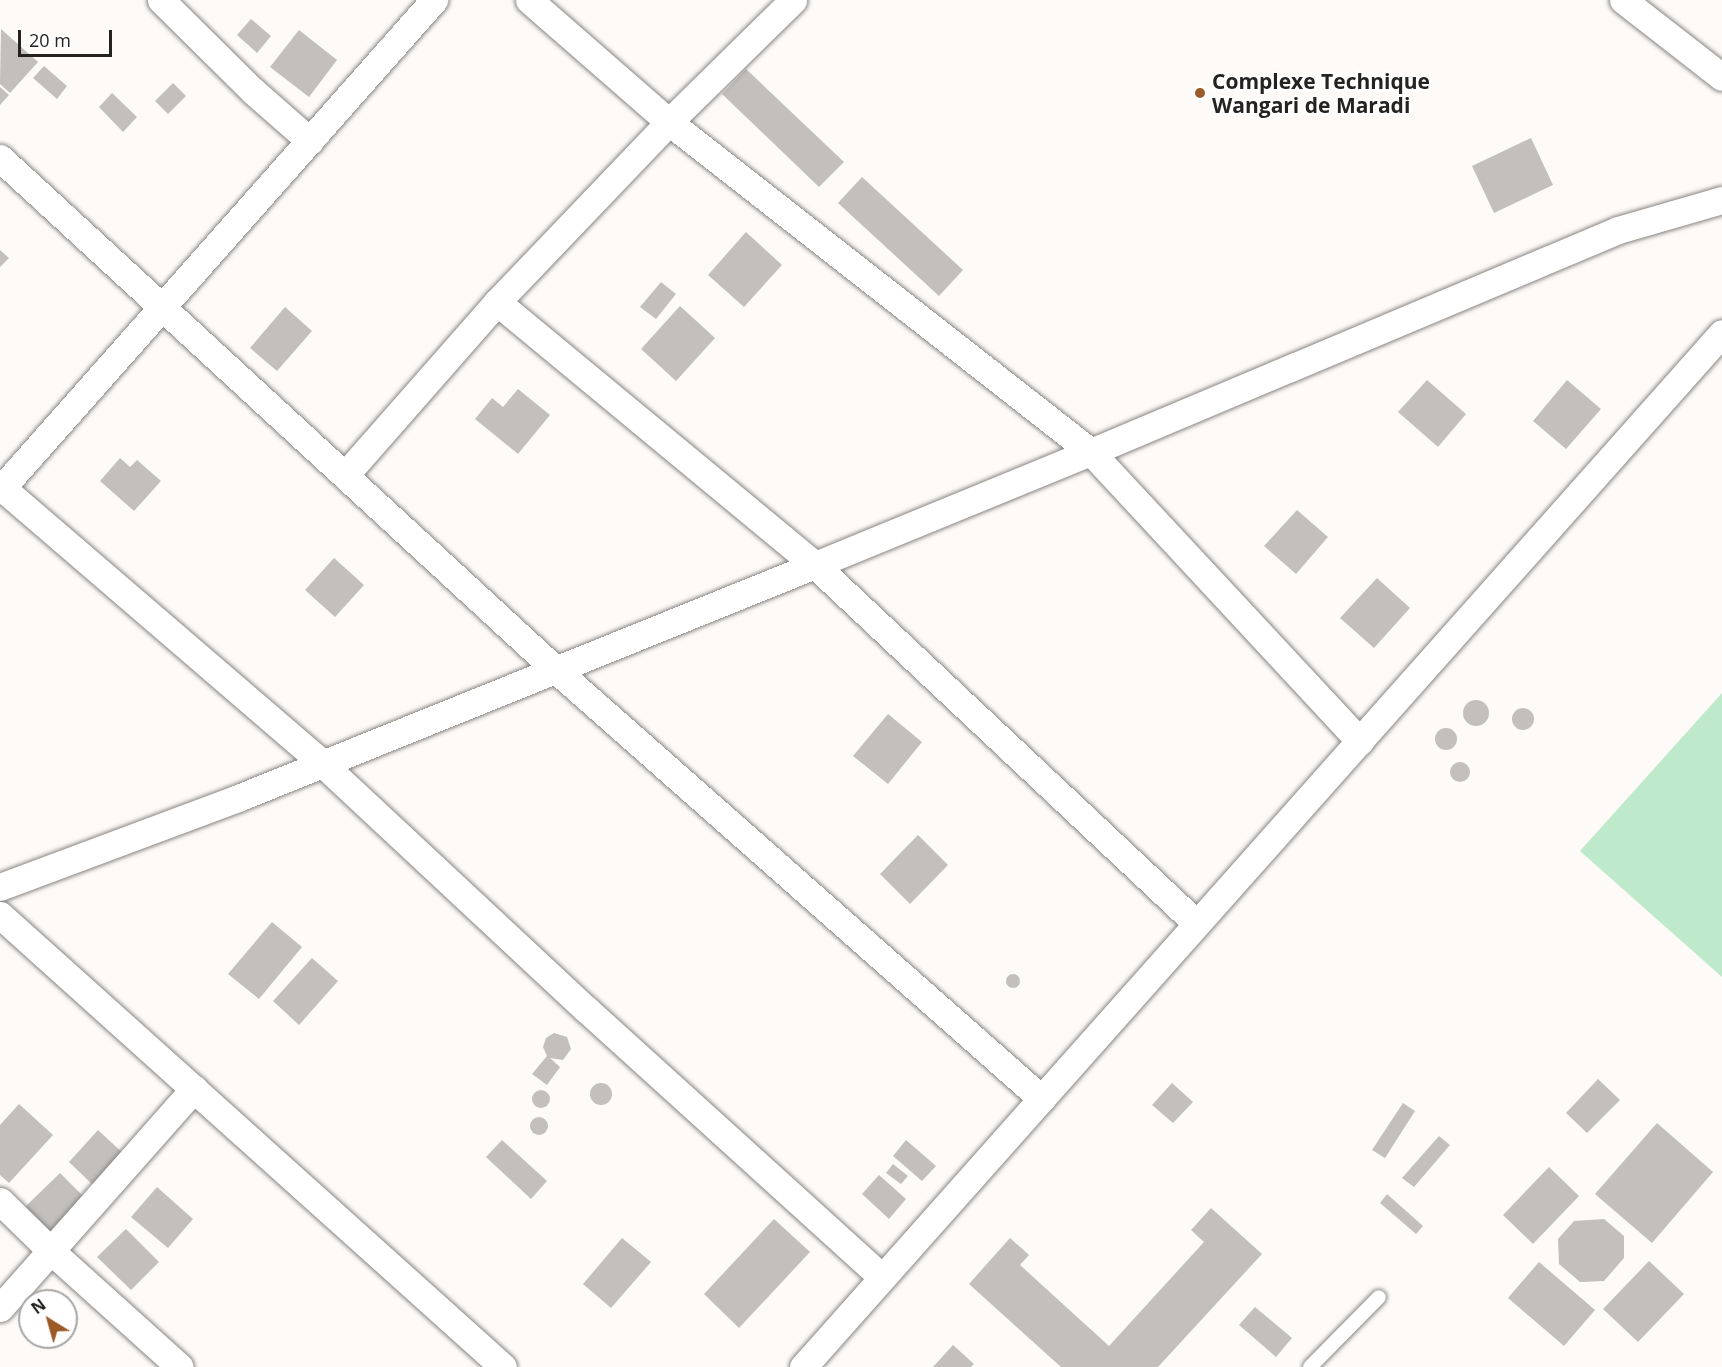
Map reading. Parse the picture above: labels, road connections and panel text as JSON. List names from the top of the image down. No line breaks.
{"places":["Complexe Technique Wangari de Maradi"],"scale_bar":"20 m","north":"top left"}
